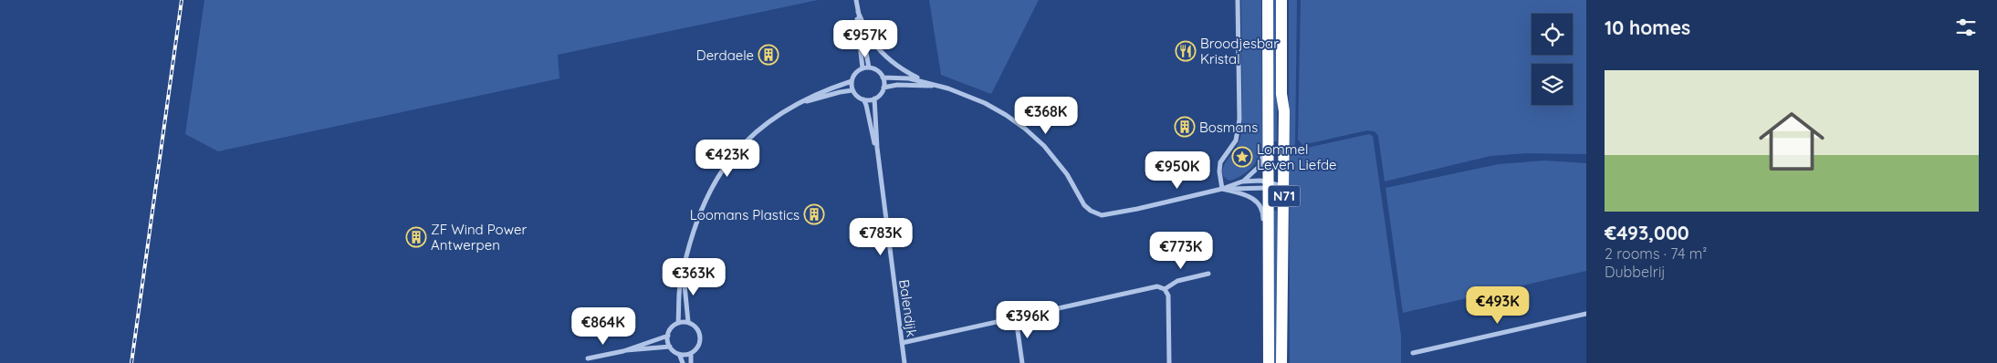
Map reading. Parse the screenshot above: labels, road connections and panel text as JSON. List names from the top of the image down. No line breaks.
{"streets":{"highway":["N71"],"street":["Balendijk"]},"places":{"restaurant":["Broodjesbar Kristal"],"building":["Derdaele","Bosmans","Loomans Plastics","ZF Wind Power Antwerpen"],"place":["Lommel Leven Liefde"]},"page":{"heading":"10 homes","price":["€957K","€368K","€423K","€950K","€783K","€773K","€363K","€493K","€396K","€864K"],"list":[{"name":"€493,000","note":"2 rooms · 74 m² · Dubbelrij"}]}}
